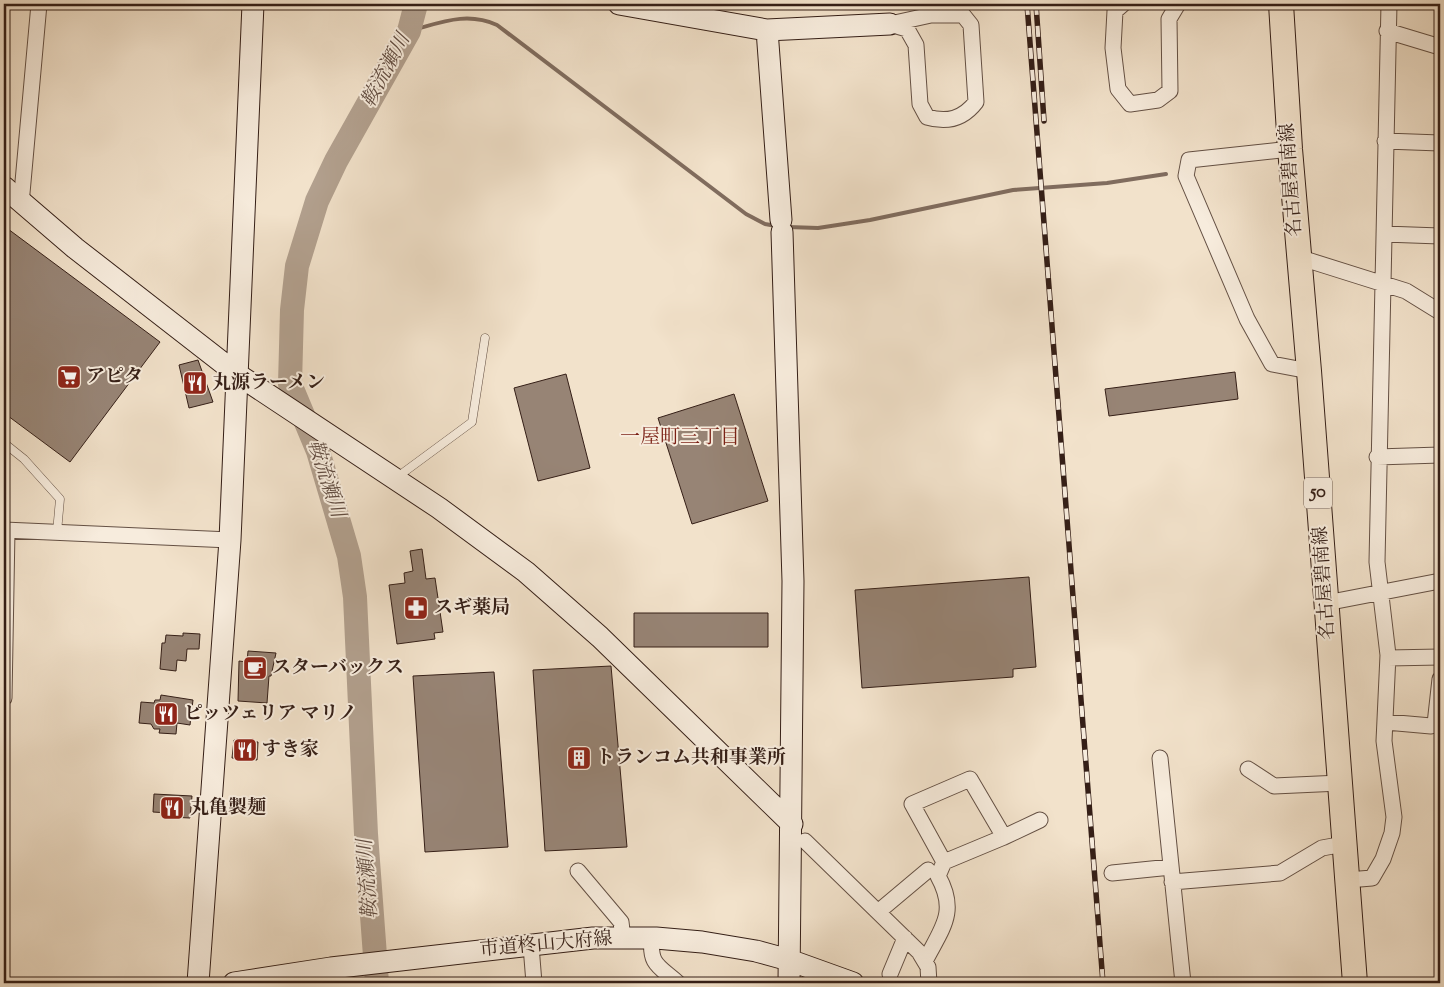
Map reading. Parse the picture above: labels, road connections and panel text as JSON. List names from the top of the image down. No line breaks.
{"streets":{"main road":["名古屋碧南線","50"],"street":["市道柊山大府線"]},"districts":["一屋町三丁目"],"water":["鞍流瀬川"],"places":{"supermarket":["アピタ"],"restaurant":["丸源ラーメン","ピッツェリア マリノ","すき家","丸亀製麺"],"pharmacy":["スギ薬局"],"cafe":["スターバックス"],"building":["トランコム共和事業所"]}}
